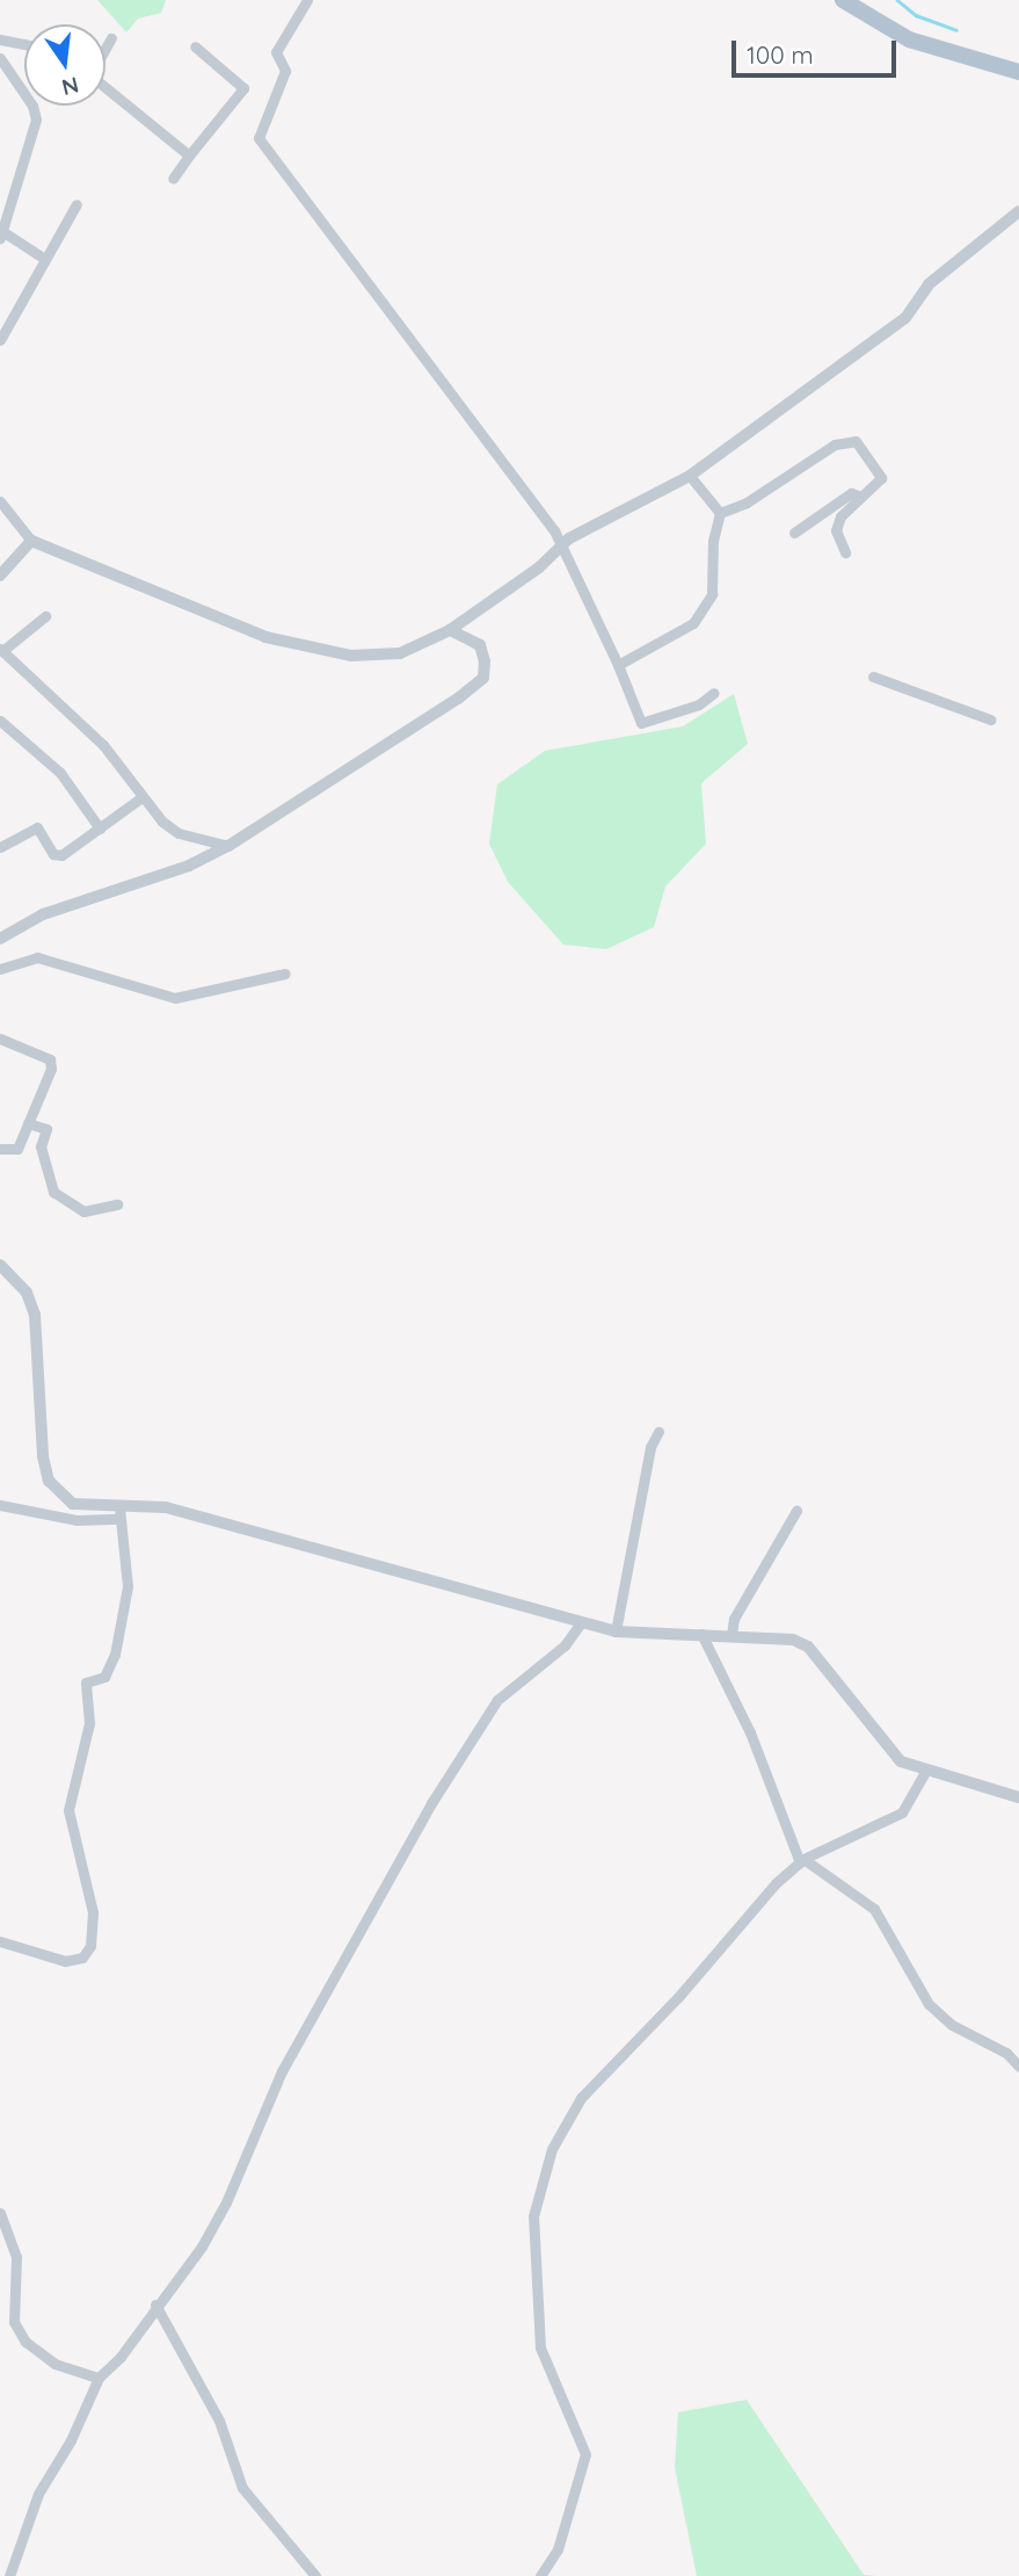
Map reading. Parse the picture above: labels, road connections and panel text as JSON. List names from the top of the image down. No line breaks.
{"scale_bar":"100 m","north":"bottom"}
